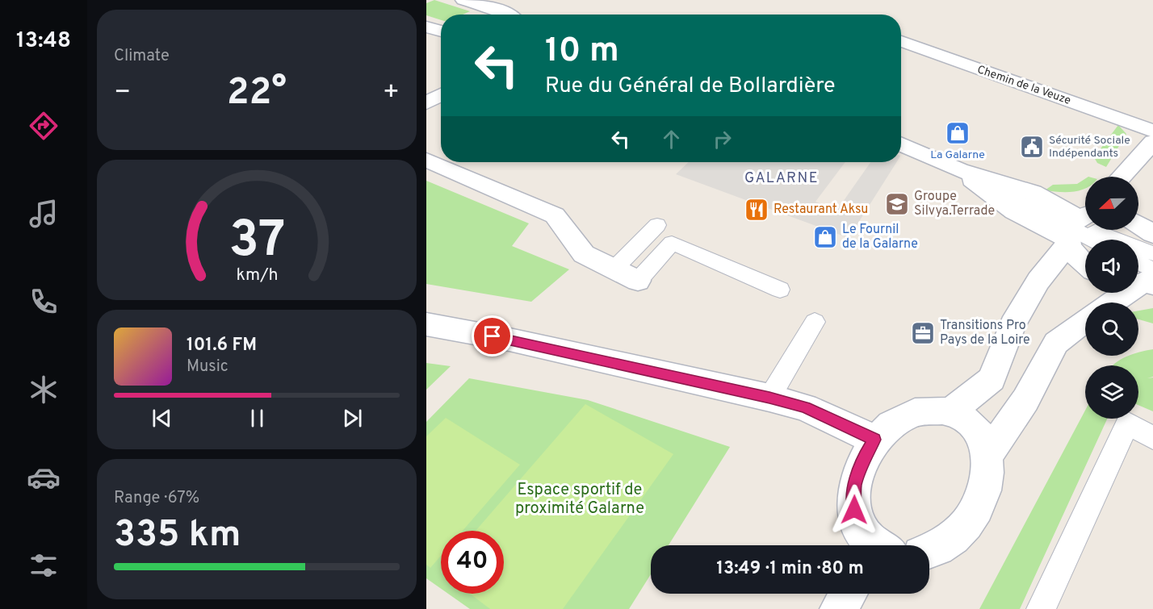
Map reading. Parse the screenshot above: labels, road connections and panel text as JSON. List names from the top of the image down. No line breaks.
{"streets":{"street":["Chemin de la Veuze"]},"districts":["GALARNE"],"parks":["Espace sportif de proximité Galarne"],"places":{"shop":["La Galarne","Le Fournil de la Galarne"],"public building":["Sécurité Sociale Indépendants"],"school or university":["Groupe Silvya.Terrade"],"restaurant":["Restaurant Aksu"],"office":["Transitions Pro Pays de la Loire"]},"north":"left","page":{"tabs":"13:48","tile":["Climate",["Range · 67%","335 km"]],"turn":["10 m","Rue du Général de Bollardière"],"heat":["−","22°","+"],"song":["101.6 FM","Music"],"limit":"40","trip":"13:49 · 1 min · 80 m","gauge":["37","km/h"]}}
